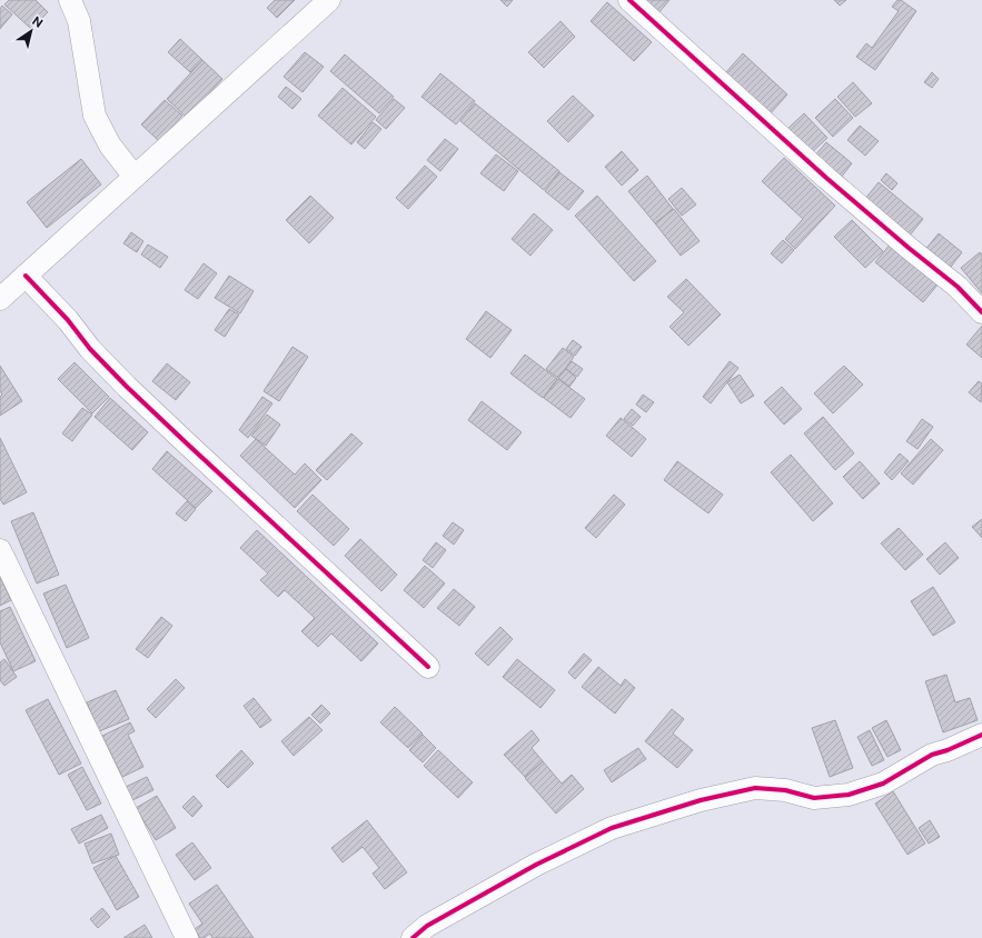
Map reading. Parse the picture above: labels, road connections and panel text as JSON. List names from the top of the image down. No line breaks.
{"north":"top right"}
